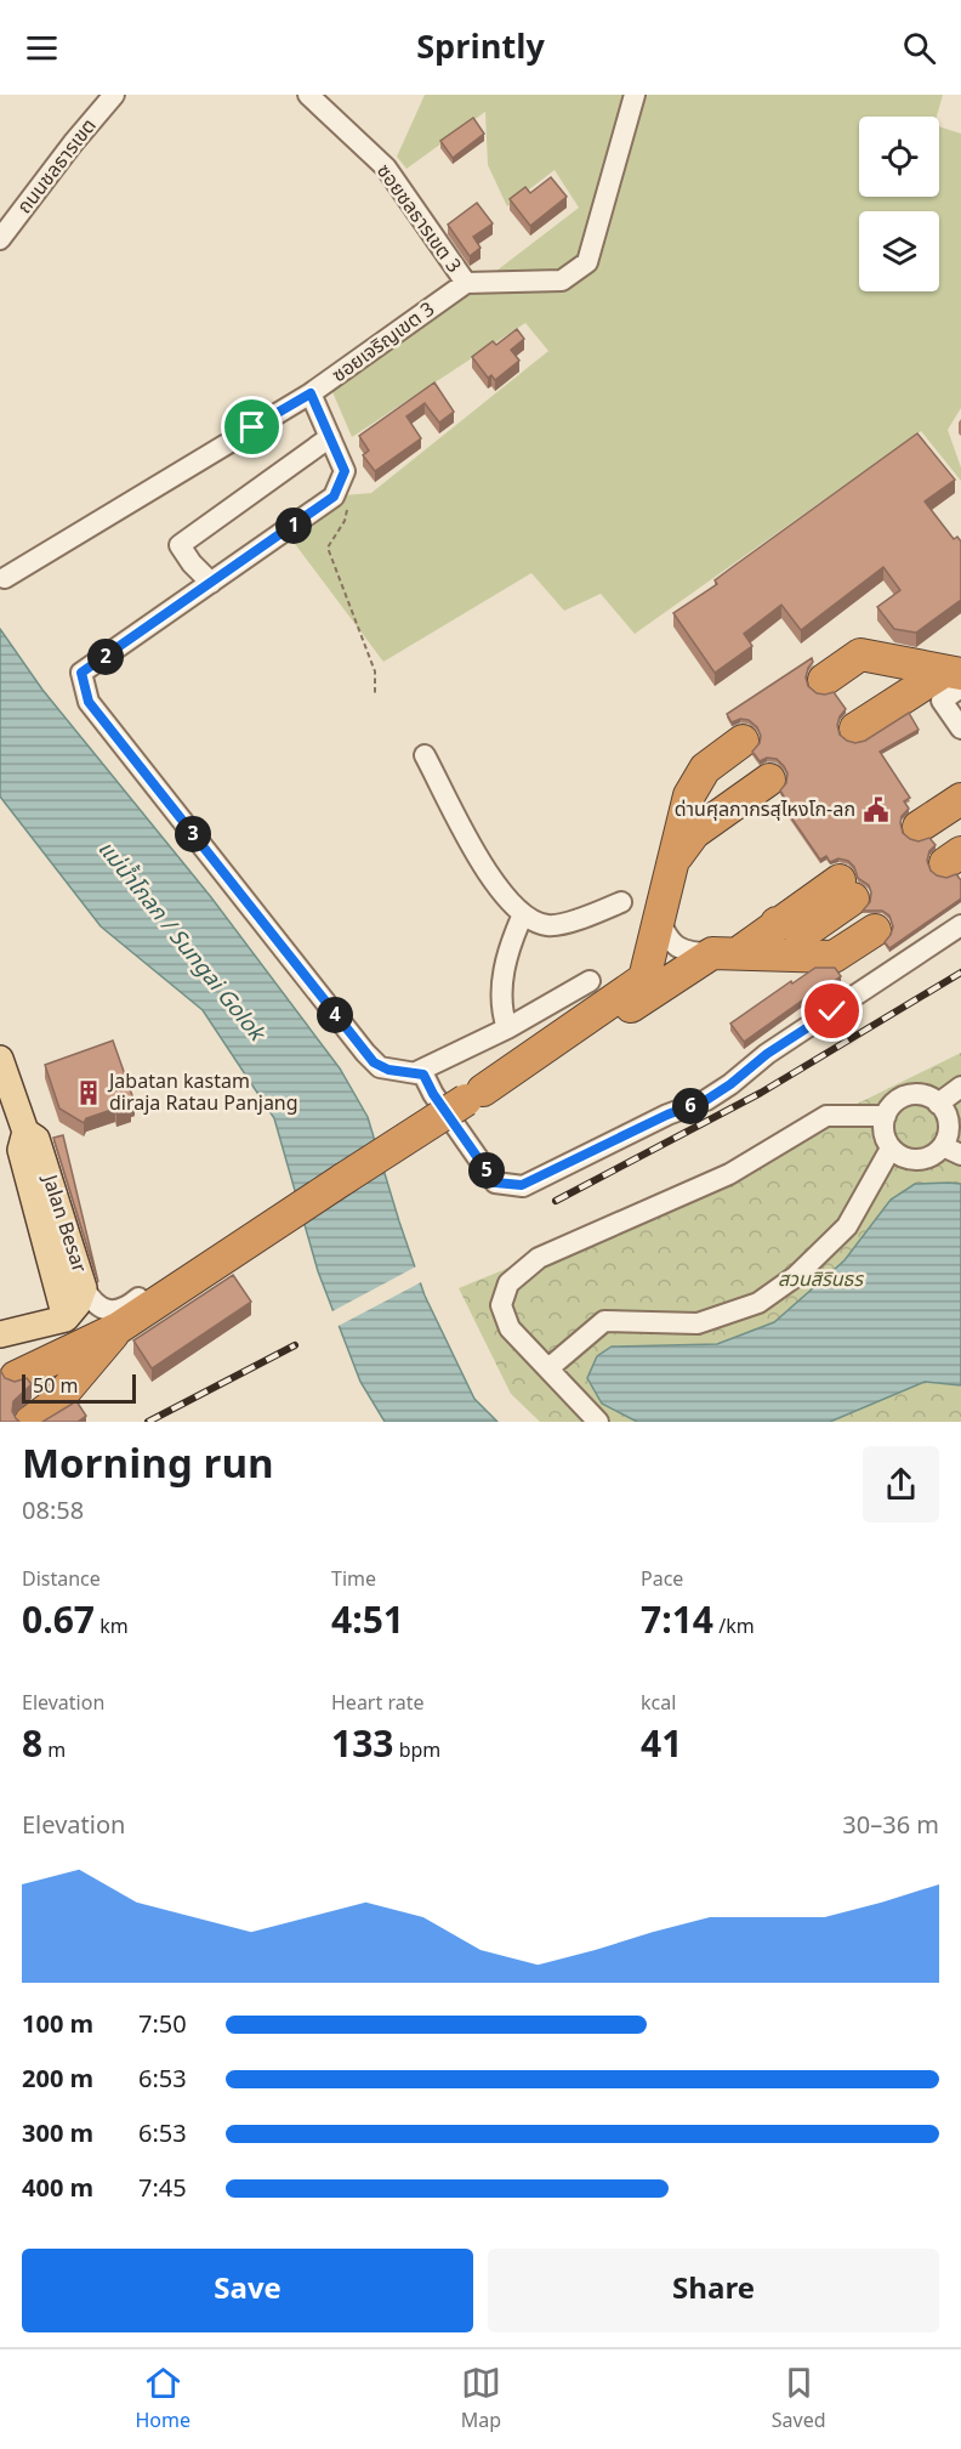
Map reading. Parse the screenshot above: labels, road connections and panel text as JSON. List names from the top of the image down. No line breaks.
{"streets":{"main road":["Jalan Besar"],"street":["ถนนชลธารเขต","ซอยชลธารเขต 3","ซอยเจริญเขต 3"]},"crossings":[["ซอยชลธารเขต 3","ซอยเจริญเขต 3"]],"water":["แม่น้ำโกลก / Sungai Golok"],"parks":["สวนสิรินธร"],"places":{"public building":["ด่านศุลกากรสุไหงโก-ลก"],"building":["Jabatan kastam diraja Ratau Panjang"]},"scale_bar":"50 m","page":{"header":"Sprintly","pins":["1","2","3","4","6","5"],"scale":"50 m","heading":["Morning run","08:58"],"stats":[["Distance","0.67 km"],["Time","4:51"],["Pace","7:14 /km"],["Elevation","8 m"],["Heart rate","133 bpm"],["kcal","41"]],"chart":["Elevation","30–36 m"],"list":[{"name":"100 m","note":"7:50"},{"name":"200 m","note":"6:53"},{"name":"300 m","note":"6:53"},{"name":"400 m","note":"7:45"}],"buttons":["Save","Share"],"tabs":["Home","Map","Saved"]}}
